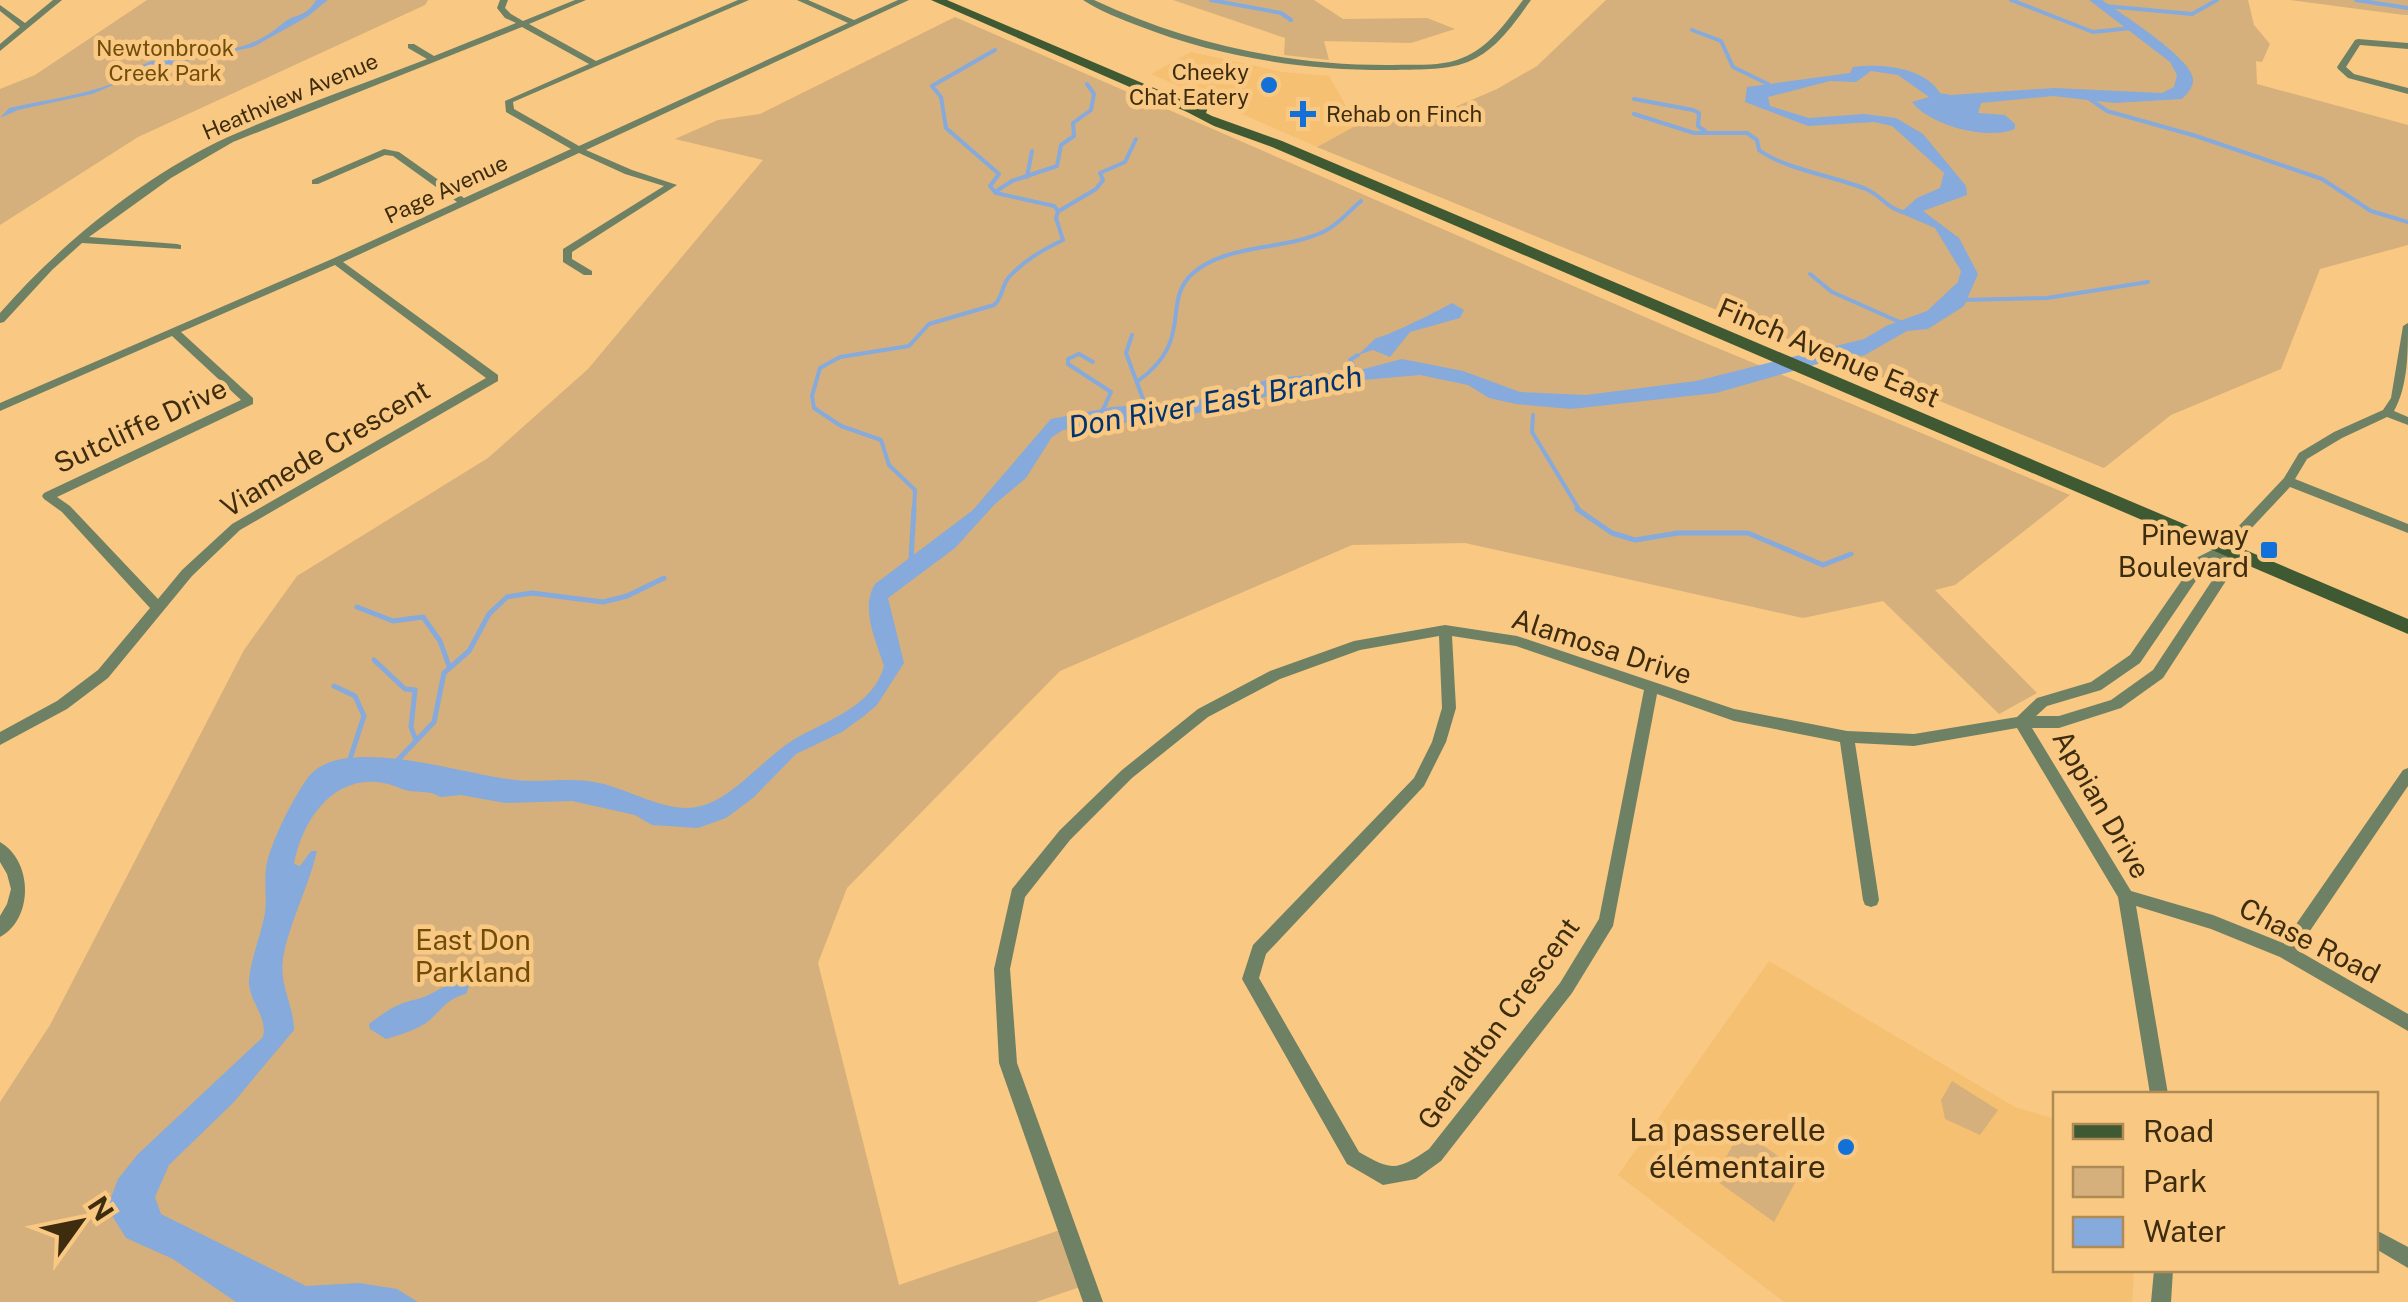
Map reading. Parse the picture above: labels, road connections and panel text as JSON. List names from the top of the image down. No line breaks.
{"streets":{"main road":["Finch Avenue East"],"street":["Heathview Avenue","Page Avenue","Sutcliffe Drive","Viamede Crescent","Alamosa Drive","Appian Drive","Chase Road","Geraldton Crescent"]},"crossings":[["Page Avenue","Sutcliffe Drive"],["Page Avenue","Viamede Crescent"],["Finch Avenue East","Alamosa Drive"],["Sutcliffe Drive","Viamede Crescent"],["Alamosa Drive","Appian Drive"],["Alamosa Drive","Geraldton Crescent"],["Appian Drive","Chase Road"]],"water":["Don River East Branch"],"parks":["Newtonbrook Creek Park","East Don Parkland"],"places":{"other":["Cheeky Chat Eatery","La passerelle élémentaire"],"health":["Rehab on Finch"],"transit":["Pineway Boulevard"]},"legend":["Road","Park","Water"],"north":"top right"}
